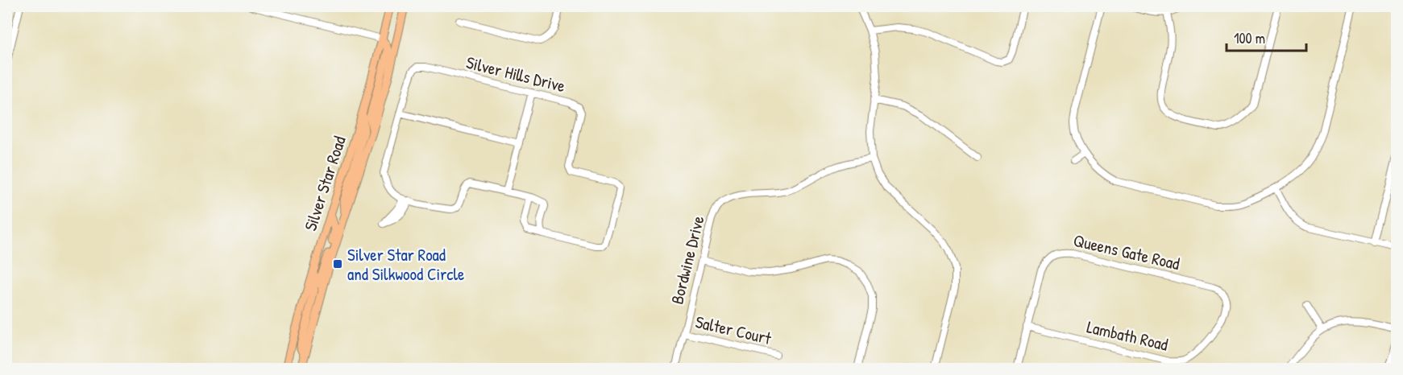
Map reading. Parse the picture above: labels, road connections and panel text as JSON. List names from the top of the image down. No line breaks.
{"streets":{"main road":["Silver Star Road"],"street":["Silver Hills Drive","Queens Gate Road","Bordwine Drive","Salter Court","Lambath Road"]},"crossings":[["Queens Gate Road","Lambath Road"],["Bordwine Drive","Salter Court"]],"places":{"transit":["Silver Star Road and Silkwood Circle"]},"scale_bar":"100 m"}
